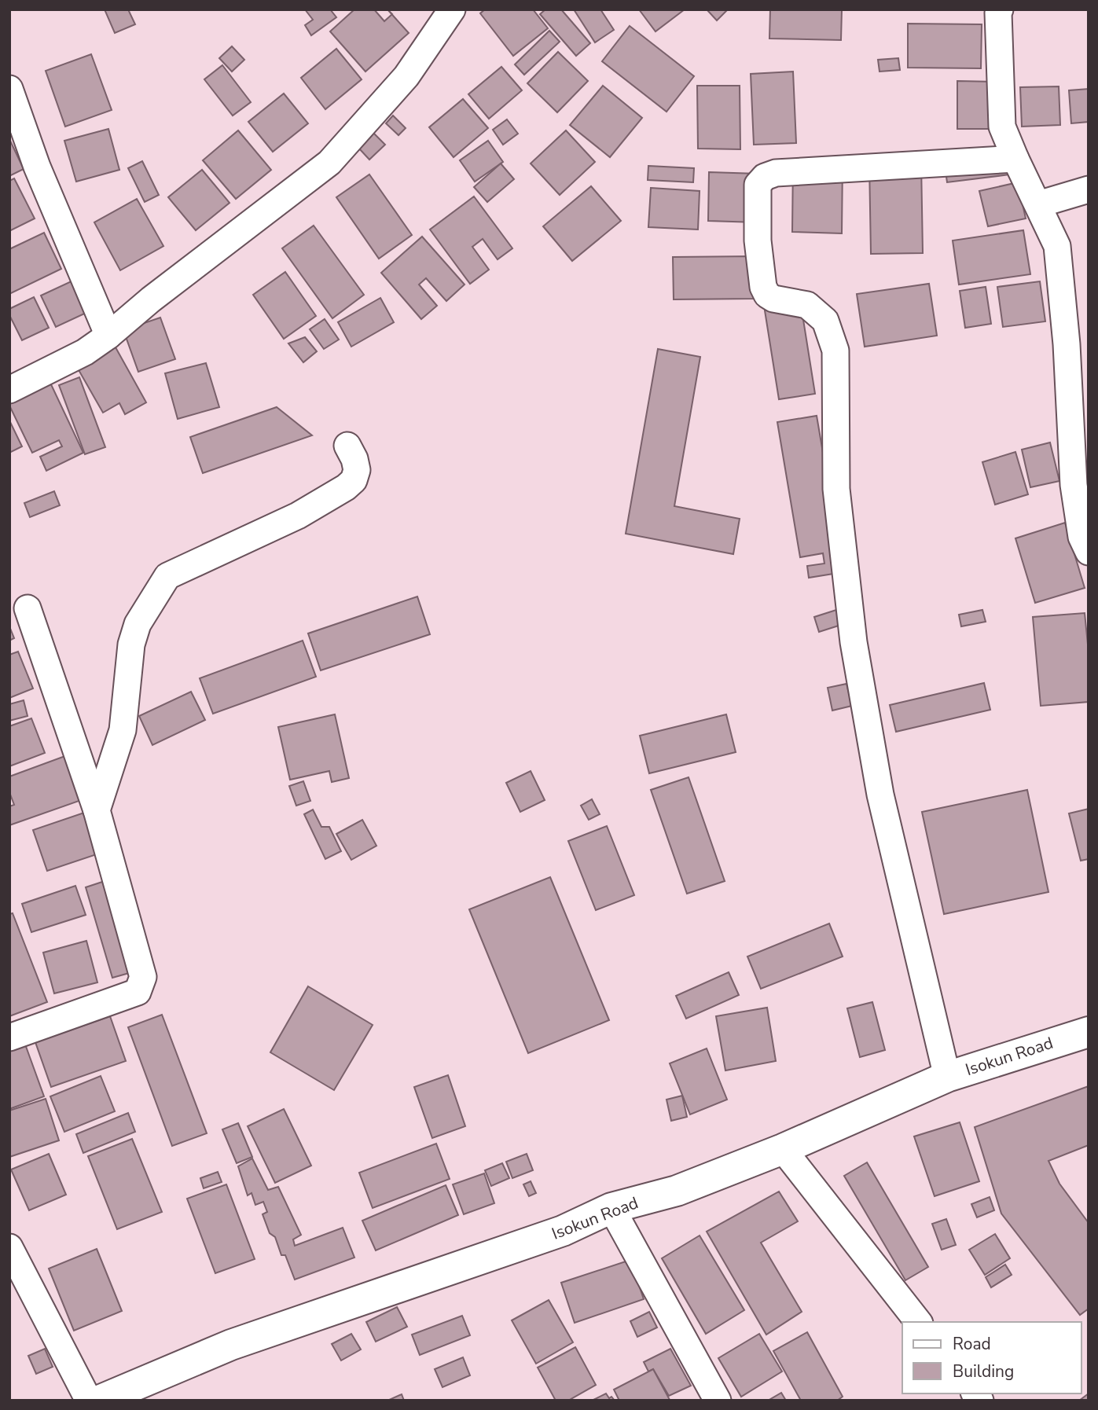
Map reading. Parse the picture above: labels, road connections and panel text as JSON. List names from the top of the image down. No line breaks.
{"streets":{"main road":["Isokun Road"]},"legend":["Road","Building"]}
